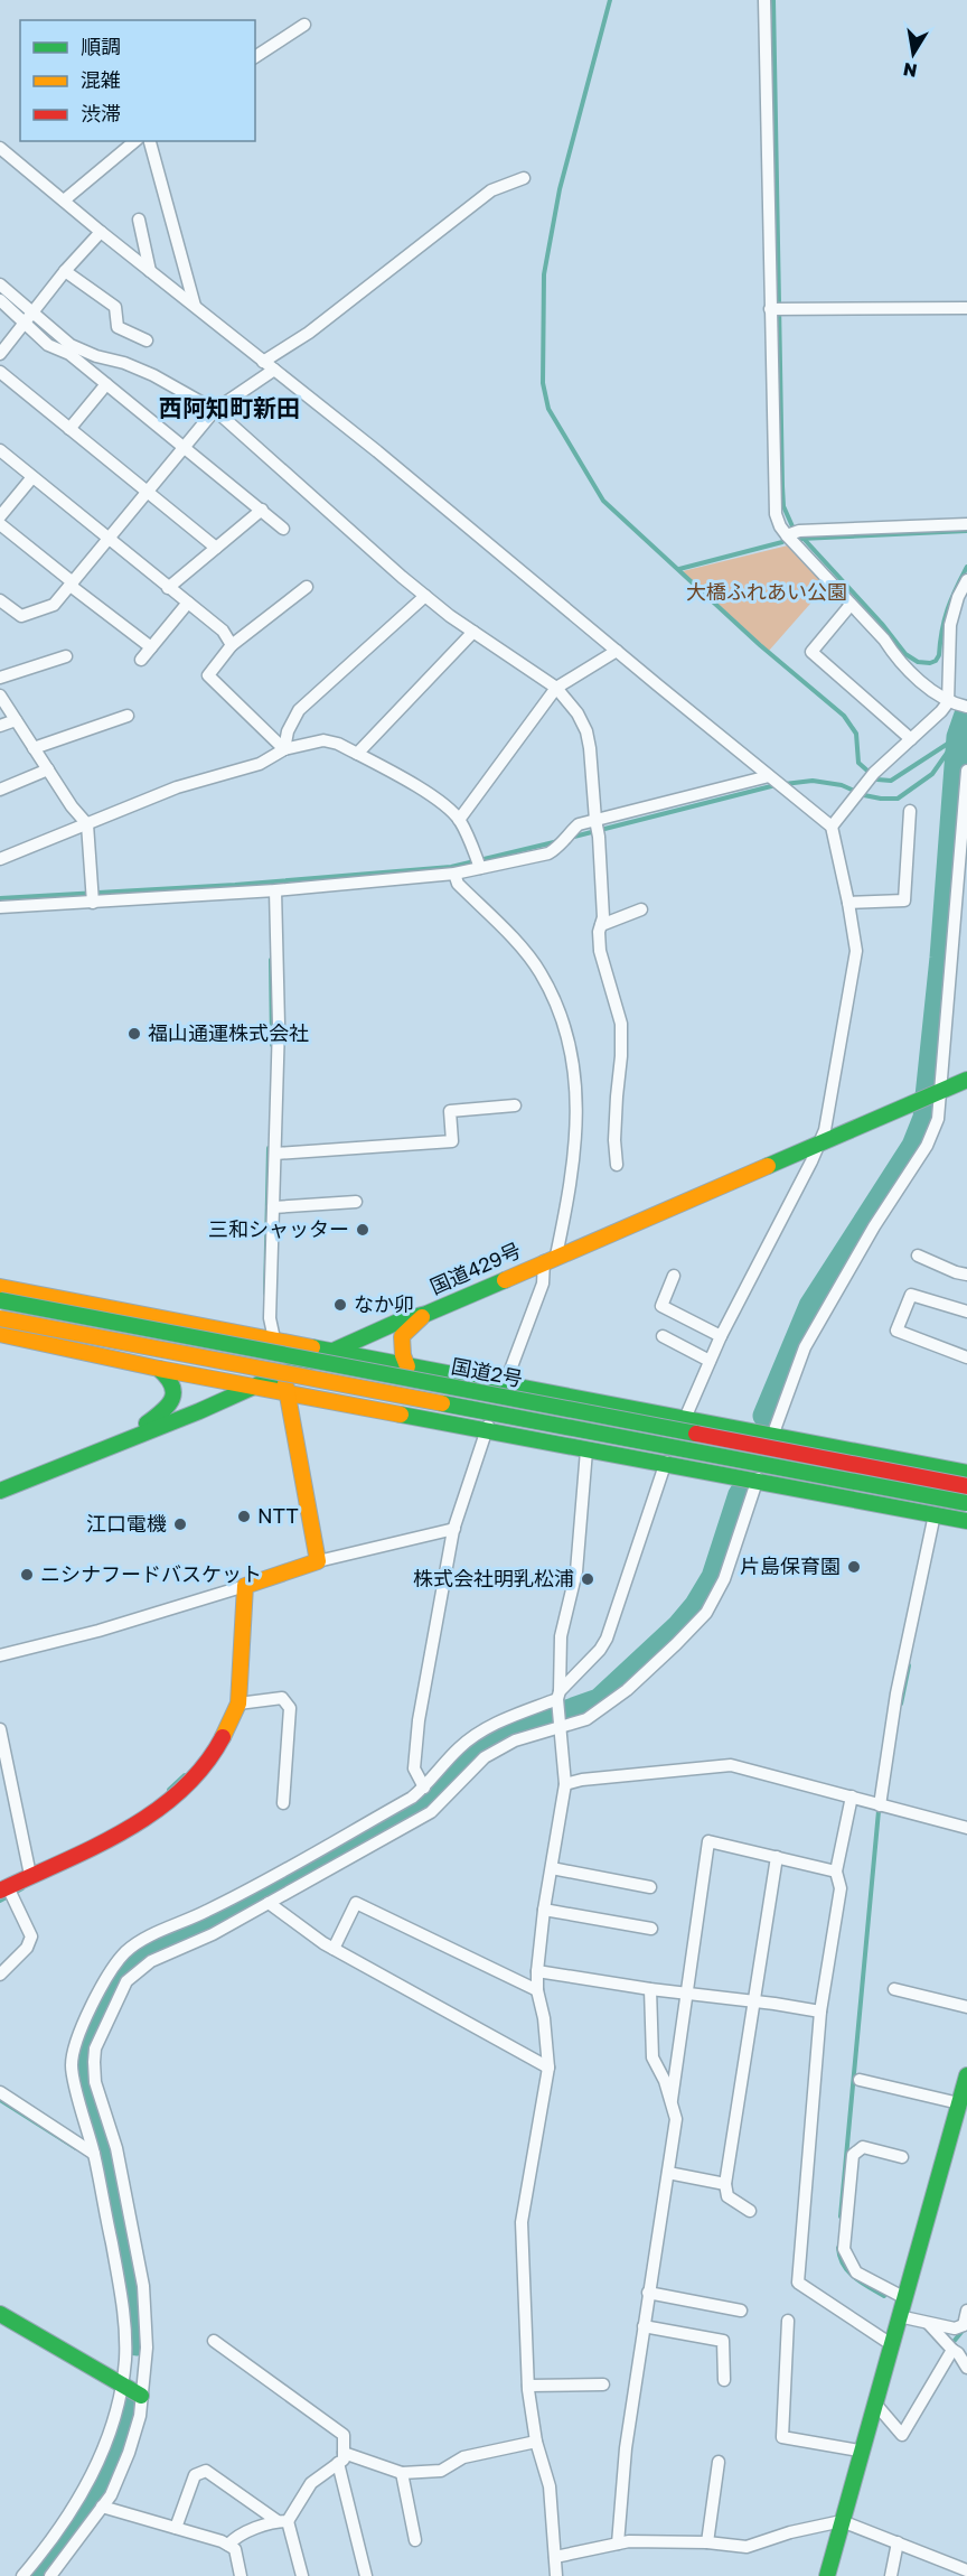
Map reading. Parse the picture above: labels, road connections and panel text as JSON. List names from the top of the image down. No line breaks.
{"streets":{"main road":["国道429号","国道2号"]},"districts":["西阿知町新田"],"parks":["大橋ふれあい公園"],"places":["福山通運株式会社","三和シャッター","なか卯","NTT","江口電機","片島保育園","ニシナフードバスケット","株式会社明乳松浦"],"legend":["順調","混雑","渋滞"],"north":"bottom"}
